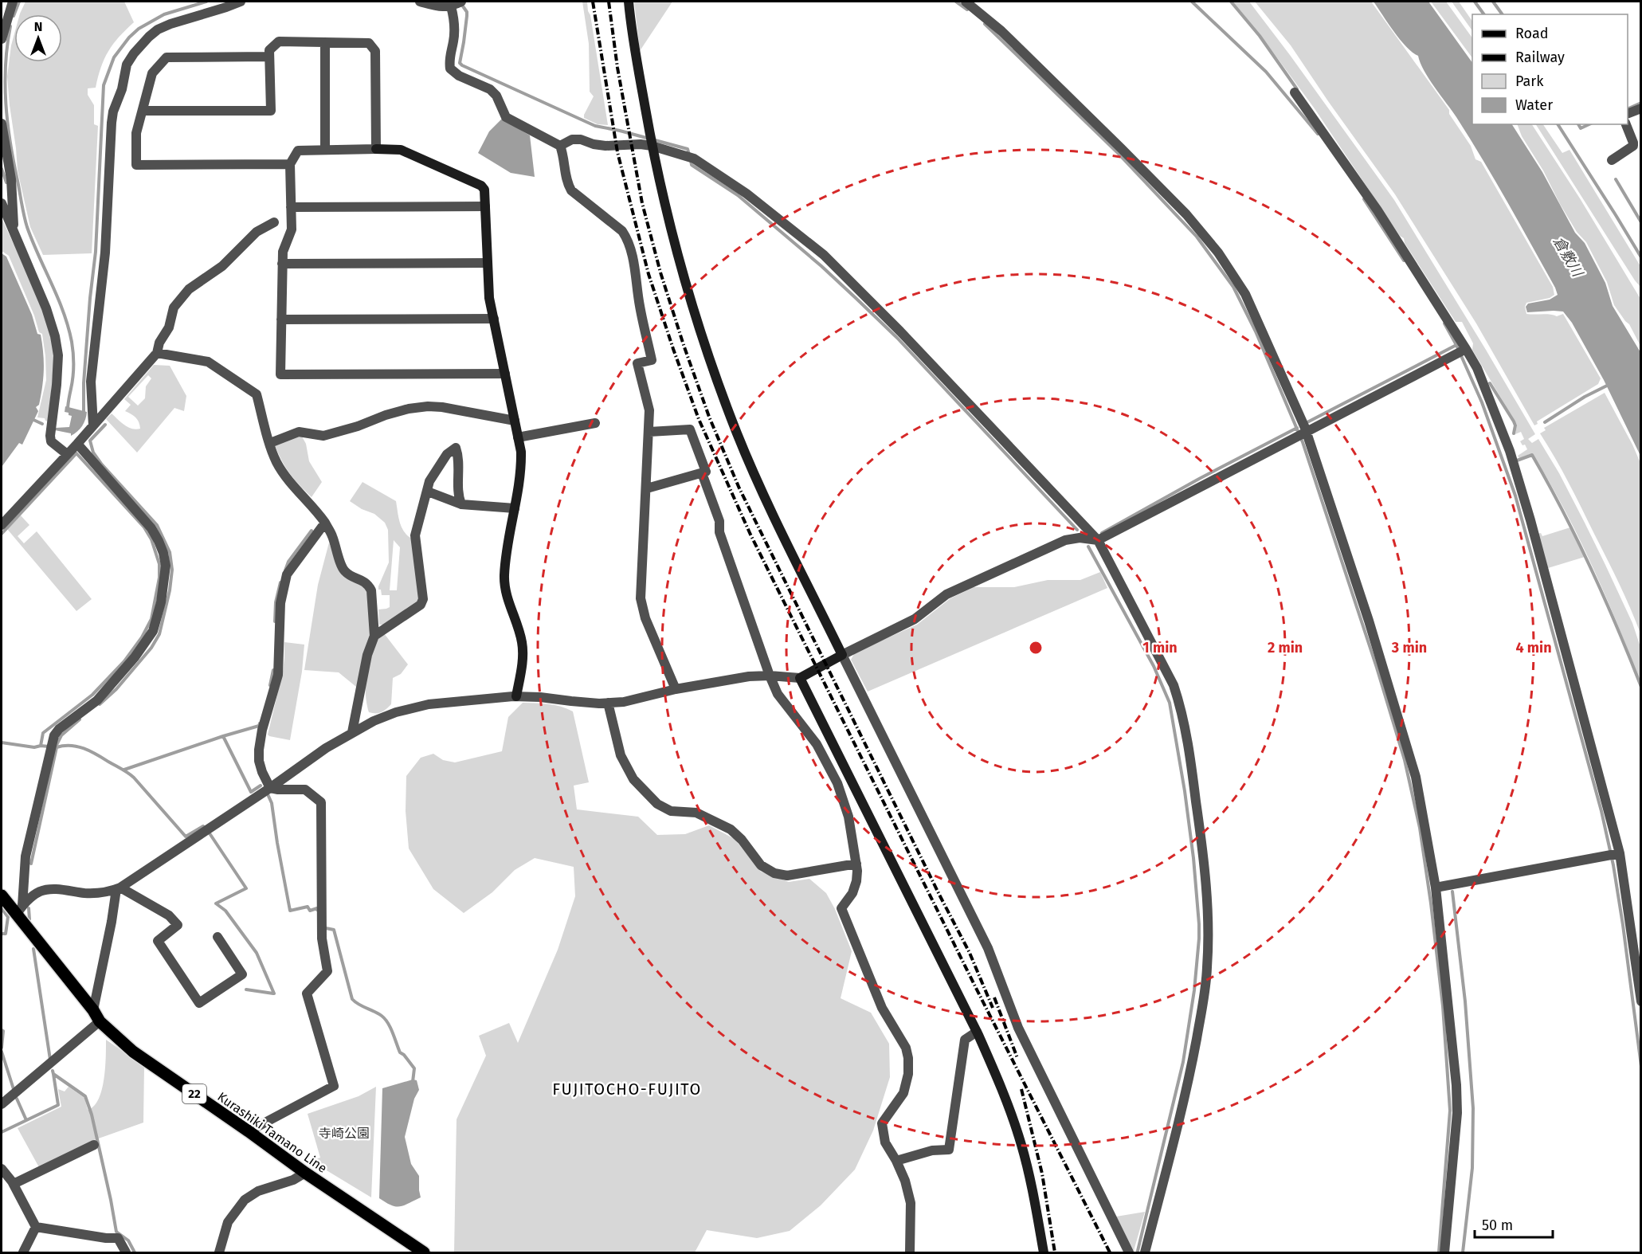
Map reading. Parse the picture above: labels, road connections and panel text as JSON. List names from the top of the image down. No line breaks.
{"streets":{"main road":["22","Kurashiki Tamano Line"]},"districts":["FUJITOCHO-FUJITO"],"water":["倉敷川"],"parks":["寺崎公園"],"legend":["Road","Railway","Park","Water"],"scale_bar":"50 m","north":"top","rings":["1 min","2 min","3 min","4 min"]}
